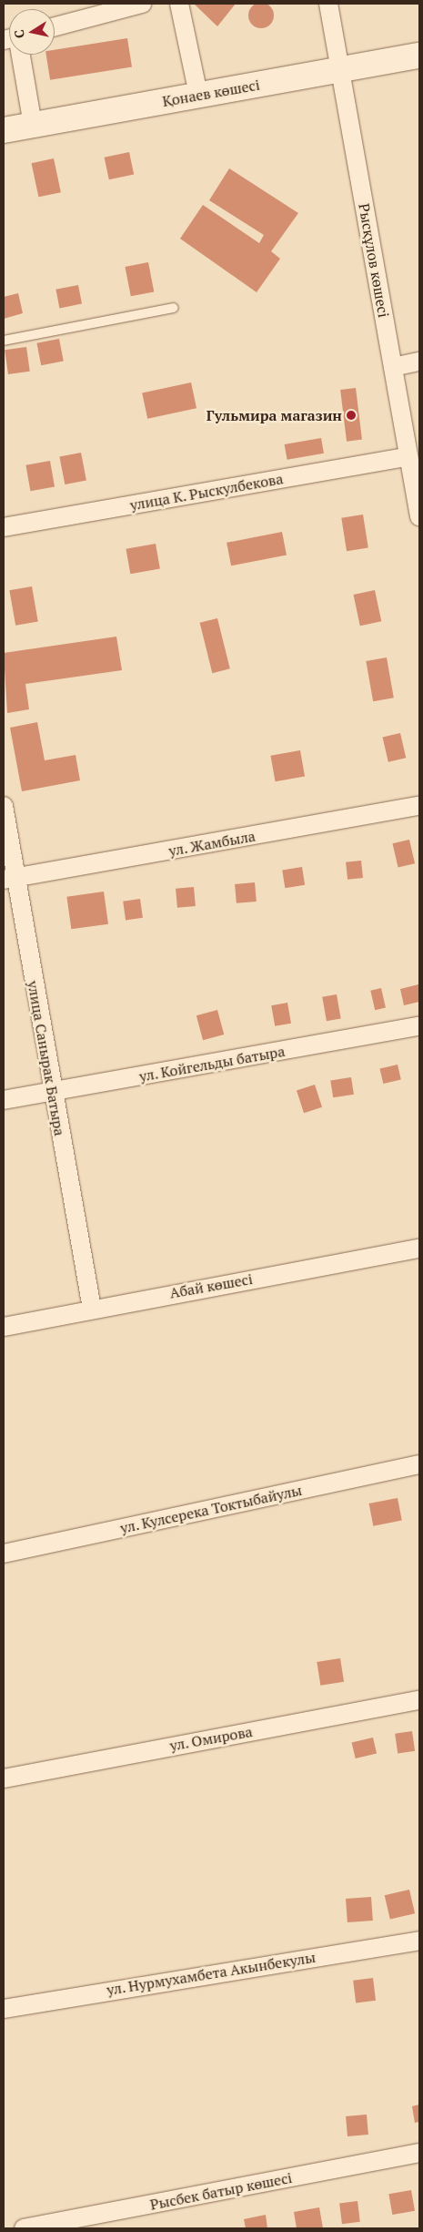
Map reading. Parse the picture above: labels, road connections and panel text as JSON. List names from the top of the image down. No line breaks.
{"streets":{"street":["Қонаев көшесі","Рысқұлов көшесі","улица К. Рыскулбекова","ул. Жамбыла","улица Санырак Батыра","ул. Койгельды батыра","Абай көшесі","ул. Кулсерека Токтыбайулы","ул. Омирова","ул. Нурмухамбета Акынбекулы","Рысбек батыр көшесі"]},"crossings":[["Қонаев көшесі","Рысқұлов көшесі"],["Рысқұлов көшесі","улица К. Рыскулбекова"],["ул. Жамбыла","улица Санырак Батыра"],["улица Санырак Батыра","ул. Койгельды батыра"],["улица Санырак Батыра","Абай көшесі"]],"places":["Гульмира магазин"],"north":"left"}
